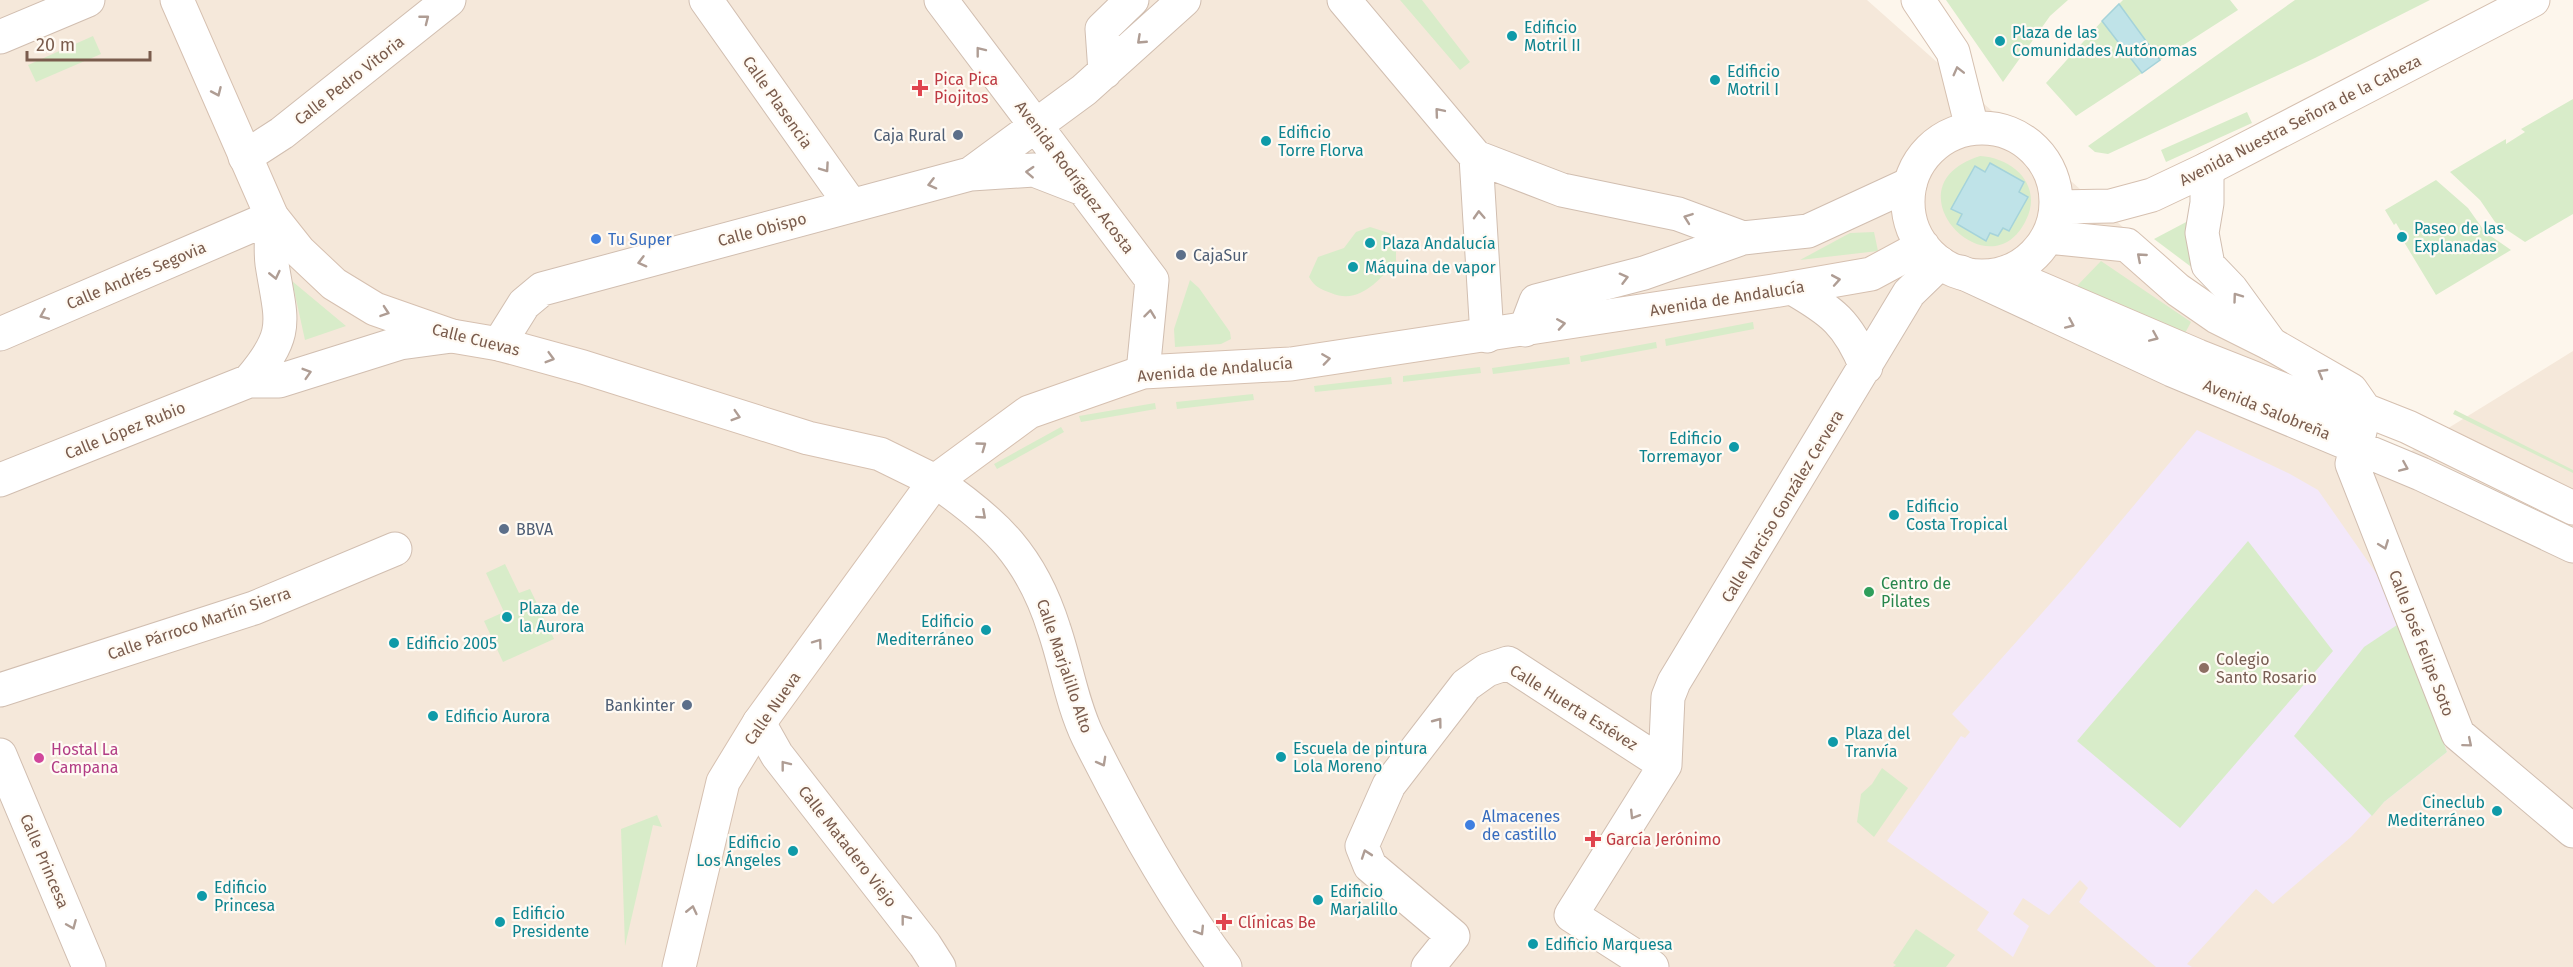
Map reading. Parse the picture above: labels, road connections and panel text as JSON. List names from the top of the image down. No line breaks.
{"streets":{"street":["Calle Pedro Vitoria","Calle Plasencia","Avenida Nuestra Señora de la Cabeza","Avenida Rodríguez Acosta","Calle Obispo","Calle Andrés Segovia","Avenida de Andalucía","Calle Cuevas","Avenida Salobreña","Calle López Rubio","Calle Narciso González Cervera","Calle Párroco Martín Sierra","Calle José Felipe Soto","Calle Marjalillo Alto","Calle Huerta Estévez","Calle Nueva","Calle Matadero Viejo","Calle Princesa"]},"crossings":[["Calle Pedro Vitoria","Calle Cuevas"],["Calle Plasencia","Calle Obispo"],["Avenida Nuestra Señora de la Cabeza","Avenida de Andalucía"],["Avenida Nuestra Señora de la Cabeza","Avenida Salobreña"],["Avenida Nuestra Señora de la Cabeza","Calle Narciso González Cervera"],["Avenida Rodríguez Acosta","Calle Obispo"],["Avenida Rodríguez Acosta","Avenida de Andalucía"],["Calle Obispo","Calle Cuevas"],["Calle Andrés Segovia","Calle Cuevas"],["Calle Andrés Segovia","Calle López Rubio"],["Avenida de Andalucía","Calle Cuevas"],["Avenida de Andalucía","Avenida Salobreña"],["Avenida de Andalucía","Calle Narciso González Cervera"],["Avenida de Andalucía","Calle Marjalillo Alto"],["Avenida de Andalucía","Calle Nueva"],["Calle Cuevas","Calle López Rubio"],["Calle Cuevas","Calle Marjalillo Alto"],["Calle Cuevas","Calle Nueva"],["Avenida Salobreña","Calle Narciso González Cervera"],["Avenida Salobreña","Calle José Felipe Soto"],["Calle Narciso González Cervera","Calle Huerta Estévez"],["Calle Marjalillo Alto","Calle Nueva"],["Calle Nueva","Calle Matadero Viejo"]],"one_way":["Calle Pedro Vitoria","Calle Plasencia","Avenida Rodríguez Acosta","Calle Obispo","Calle Cuevas","Calle José Felipe Soto","Calle Marjalillo Alto","Calle Nueva","Calle Matadero Viejo","Calle Princesa"],"places":{"other":["Edificio Motril II","Plaza de las Comunidades Autónomas","Edificio Motril I","Caja Rural","Edificio Torre Florva","Paseo de las Explanadas","Tu Super","Plaza Andalucía","CajaSur","Máquina de vapor","Edificio Torremayor","Edificio Costa Tropical","BBVA","Centro de Pilates","Plaza de la Aurora","Edificio Mediterráneo","Edificio 2005","Colegio Santo Rosario","Bankinter","Edificio Aurora","Plaza del Tranvía","Escuela de pintura Lola Moreno","Hostal La Campana","Cineclub Mediterráneo","Almacenes de castillo","Edificio Los Ángeles","Edificio Princesa","Edificio Marjalillo","Edificio Presidente","Edificio Marquesa"],"health":["Pica Pica Piojitos","García Jerónimo","Clínicas Be"]},"scale_bar":"20 m"}
